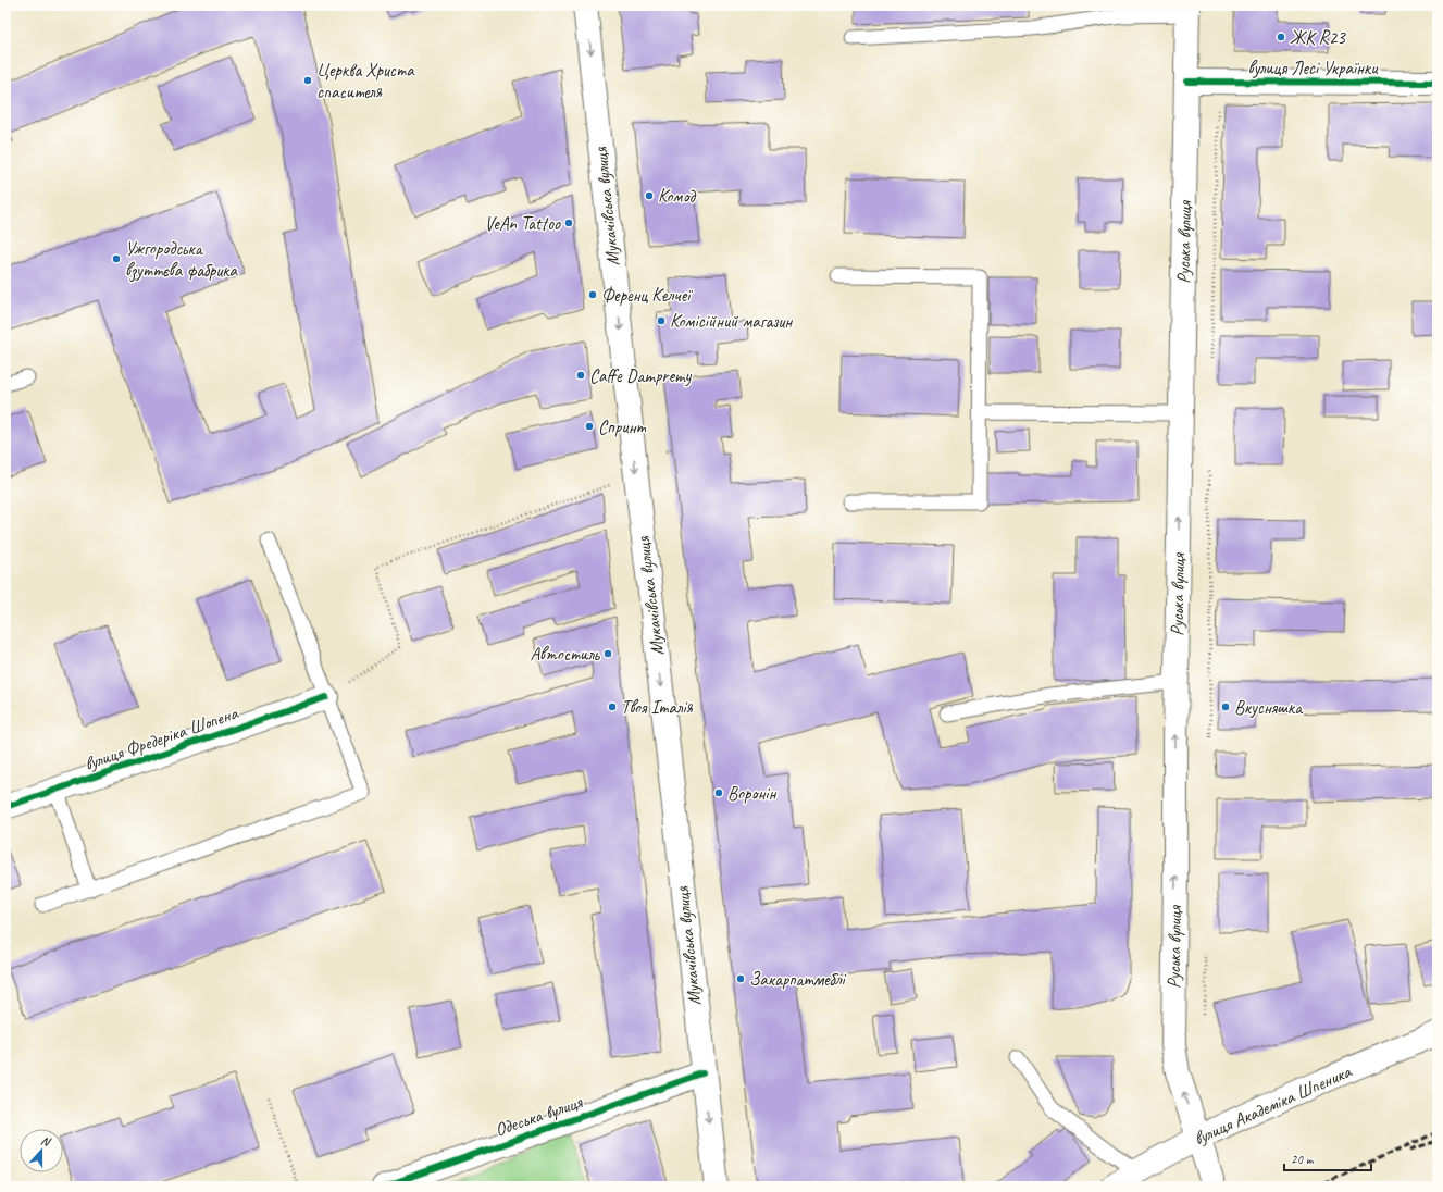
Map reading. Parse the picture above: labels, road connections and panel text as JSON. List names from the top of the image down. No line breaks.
{"streets":{"main road":["вулиця Лесі Українки","Мукачівська вулиця","Руська вулиця","вулиця Фредеріка Шопена","вулиця Академіка Шпеника","Одеська вулиця"]},"crossings":[["вулиця Лесі Українки","Руська вулиця"],["Мукачівська вулиця","Одеська вулиця"],["Руська вулиця","вулиця Академіка Шпеника"]],"one_way":["Мукачівська вулиця","Руська вулиця"],"places":["ЖК R23","Церква Христа спасителя","Комод","VeAn Tattoo","Ужгородська взуттєва фабрика","Ференц Келчеї","Комісійний магазин","Caffe Dampremy","Спринт","Автостиль","Твоя Італія","Вкусняшка","Воронін","Закарпатмеблі"],"scale_bar":"20 m","north":"top"}
